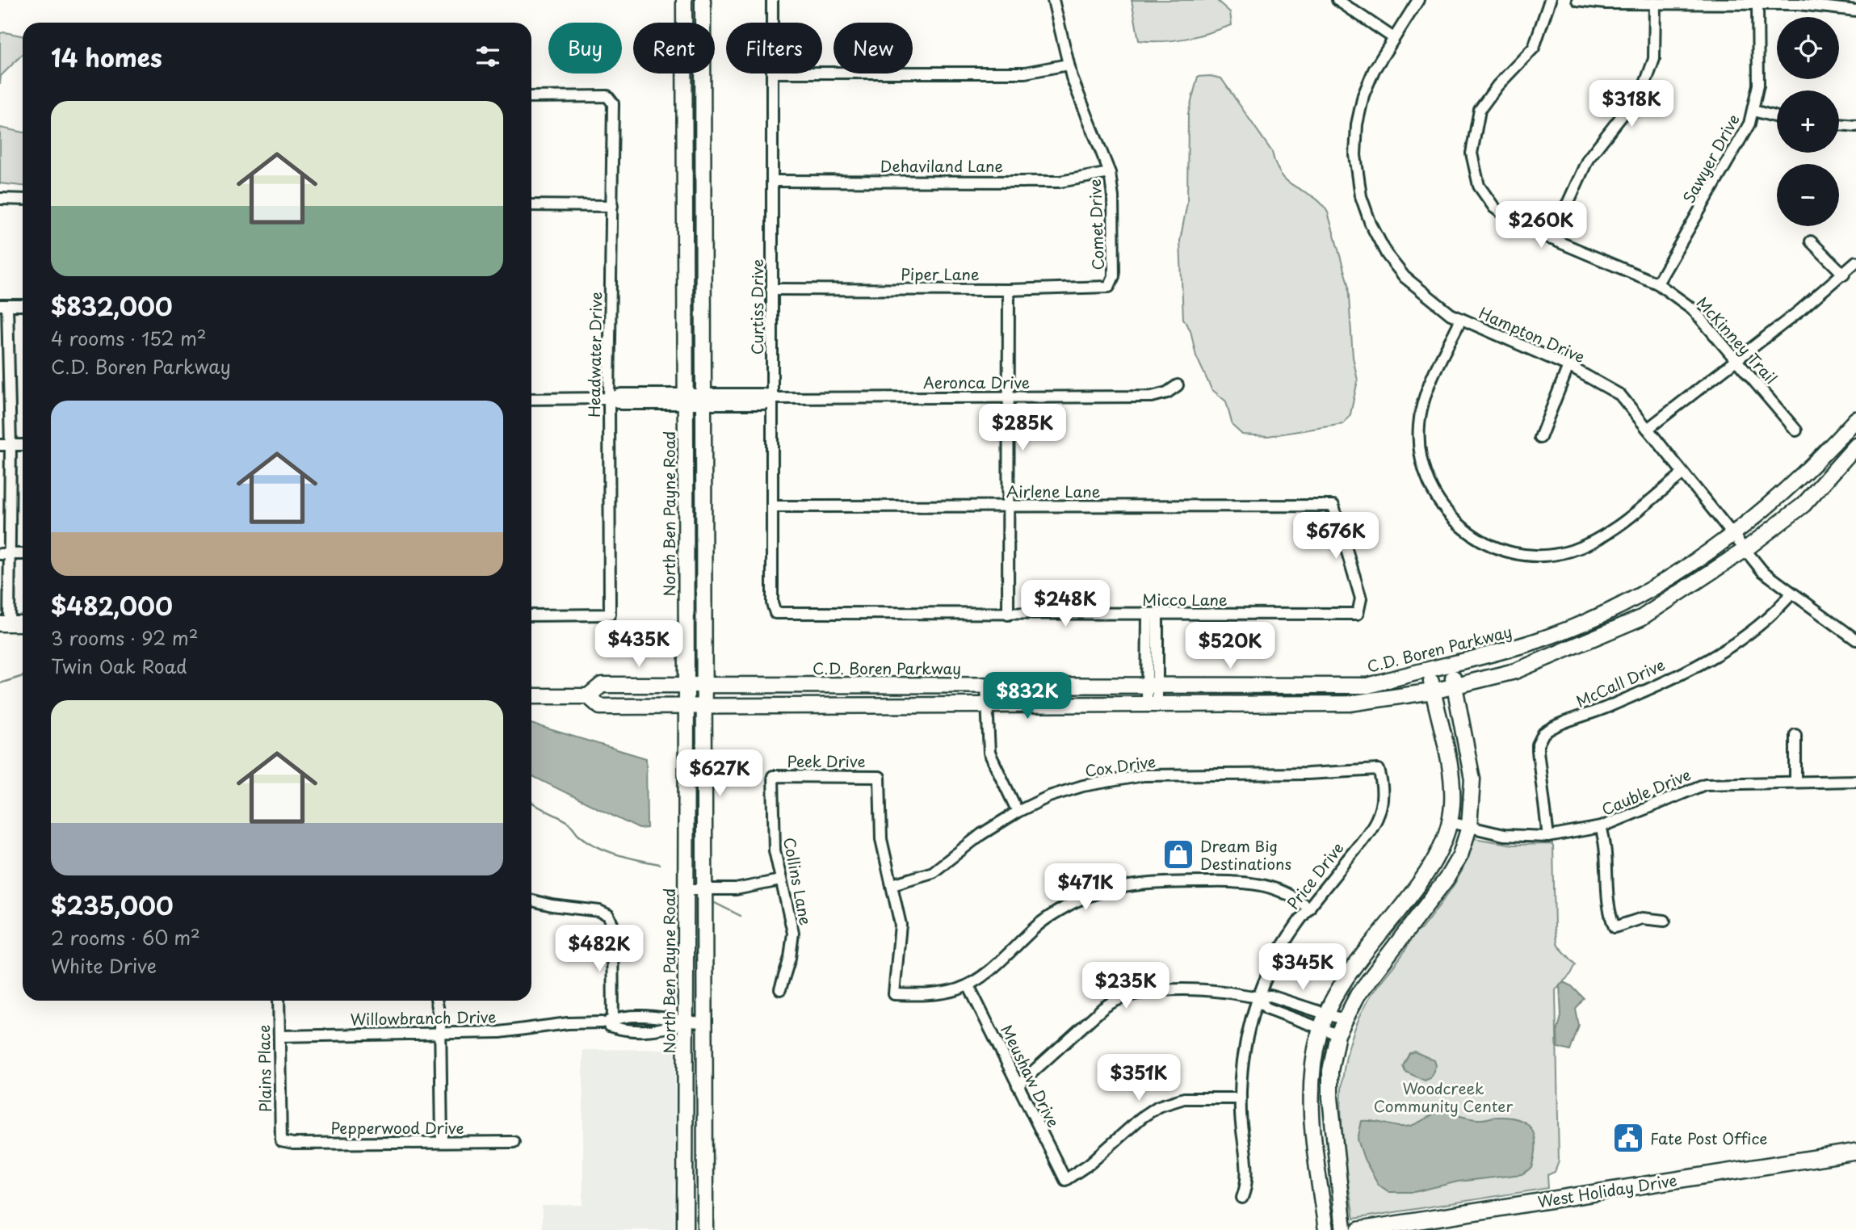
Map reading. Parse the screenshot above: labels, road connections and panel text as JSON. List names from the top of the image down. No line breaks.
{"streets":{"main road":["West Holiday Drive"],"street":["Sawyer Drive","Dehaviland Lane","Comet Drive","Piper Lane","Curtiss Drive","Hampton Drive","McKinney Trail","Headwater Drive","Aeronca Drive","Airlene Lane","North Ben Payne Road","Micco Lane","C.D. Boren Parkway","McCall Drive","Peek Drive","Cox Drive","Cauble Drive","Price Drive","Collins Lane","Willowbranch Drive","Plains Place","Meushaw Drive","Pepperwood Drive"]},"crossings":[["Sawyer Drive","McKinney Trail"],["Dehaviland Lane","Comet Drive"],["Dehaviland Lane","Curtiss Drive"],["Comet Drive","Piper Lane"],["Piper Lane","Curtiss Drive"],["Curtiss Drive","Aeronca Drive"],["Curtiss Drive","Airlene Lane"],["Curtiss Drive","Micco Lane"],["Hampton Drive","C.D. Boren Parkway"],["Hampton Drive","McCall Drive"],["Headwater Drive","Aeronca Drive"],["Aeronca Drive","North Ben Payne Road"],["Airlene Lane","Micco Lane"],["North Ben Payne Road","C.D. Boren Parkway"],["North Ben Payne Road","Willowbranch Drive"],["McCall Drive","Cauble Drive"],["Peek Drive","Cox Drive"],["Peek Drive","Collins Lane"],["Cox Drive","Price Drive"],["Price Drive","Meushaw Drive"],["Willowbranch Drive","Plains Place"],["Plains Place","Pepperwood Drive"]],"parks":["Woodcreek Community Center"],"places":{"shop":["Dream Big Destinations"],"public building":["Fate Post Office"]},"page":{"map_buttons":["+","−"],"chip":["Buy","Rent","Filters","New"],"heading":"14 homes","price":["$318K","$260K","$285K","$676K","$248K","$435K","$520K","$832K","$627K","$471K","$482K","$345K","$235K","$351K"],"list":[{"name":"$832,000","note":"4 rooms · 152 m² · C.D. Boren Parkway"},{"name":"$482,000","note":"3 rooms · 92 m² · Twin Oak Road"},{"name":"$235,000","note":"2 rooms · 60 m² · White Drive"}]}}
